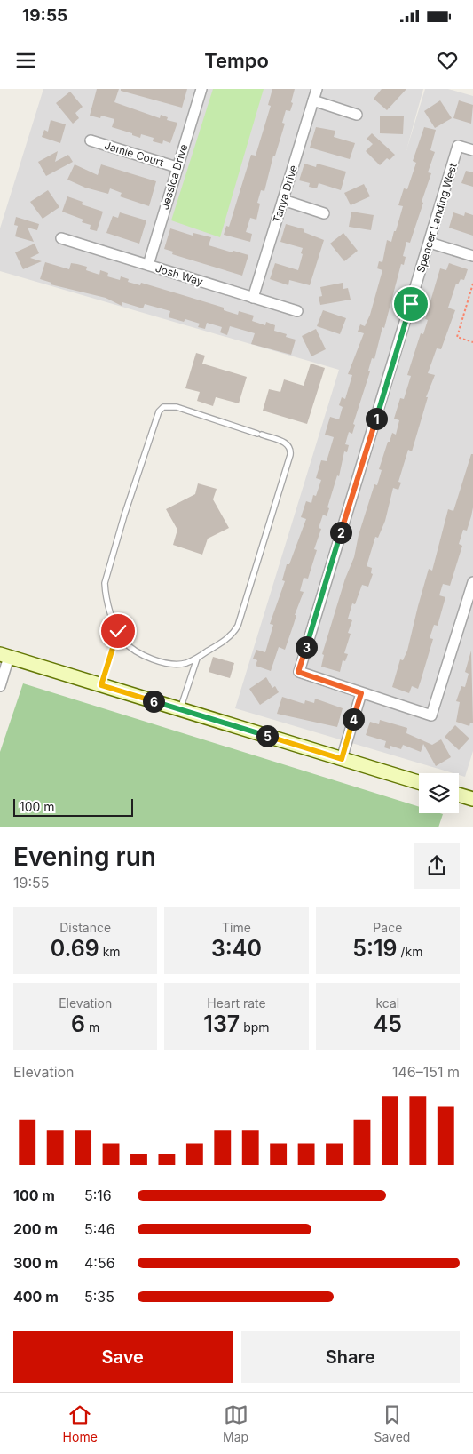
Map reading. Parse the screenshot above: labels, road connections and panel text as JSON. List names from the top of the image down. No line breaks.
{"streets":{"street":["Jamie Court","Jessica Drive","Tanya Drive","Spencer Landing West","Josh Way"]},"crossings":[["Jamie Court","Jessica Drive"],["Jessica Drive","Josh Way"],["Tanya Drive","Josh Way"]],"scale_bar":"100 m","page":{"status":"19:55","header":"Tempo","pins":["1","2","3","6","4","5"],"scale":"100 m","heading":["Evening run","19:55"],"stats":[["Distance","0.69 km"],["Time","3:40"],["Pace","5:19 /km"],["Elevation","6 m"],["Heart rate","137 bpm"],["kcal","45"]],"chart":["Elevation","146–151 m"],"list":[{"name":"100 m","note":"5:16"},{"name":"200 m","note":"5:46"},{"name":"300 m","note":"4:56"},{"name":"400 m","note":"5:35"}],"buttons":["Save","Share"],"tabs":["Home","Map","Saved"]}}
